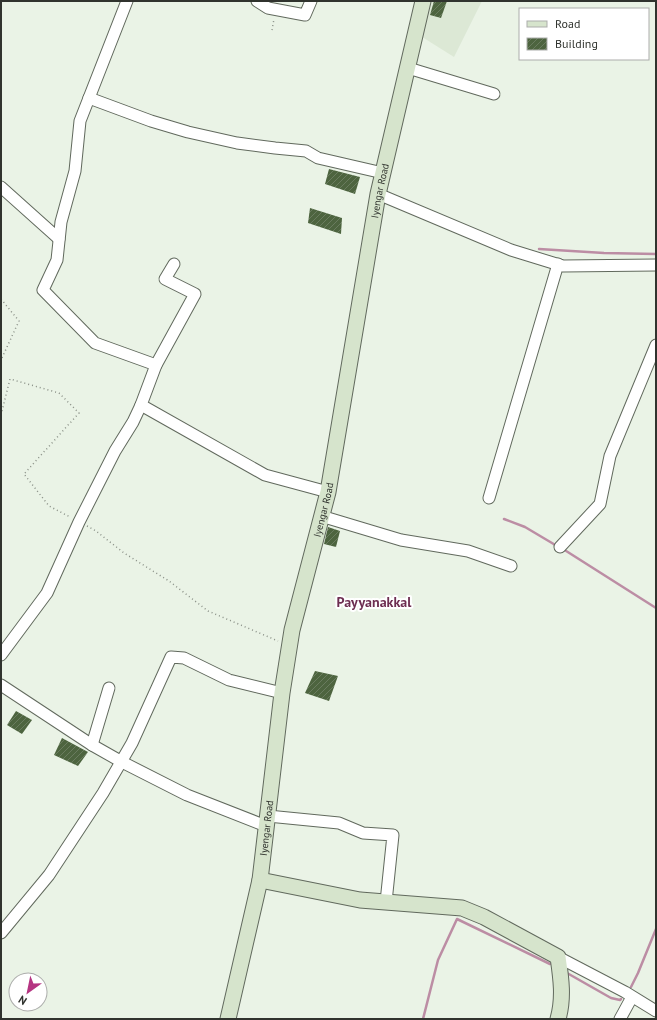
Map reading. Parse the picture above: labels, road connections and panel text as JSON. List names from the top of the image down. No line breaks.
{"streets":{"main road":["Iyengar Road"]},"districts":["Payyanakkal"],"legend":["Road","Building"],"north":"bottom left"}
